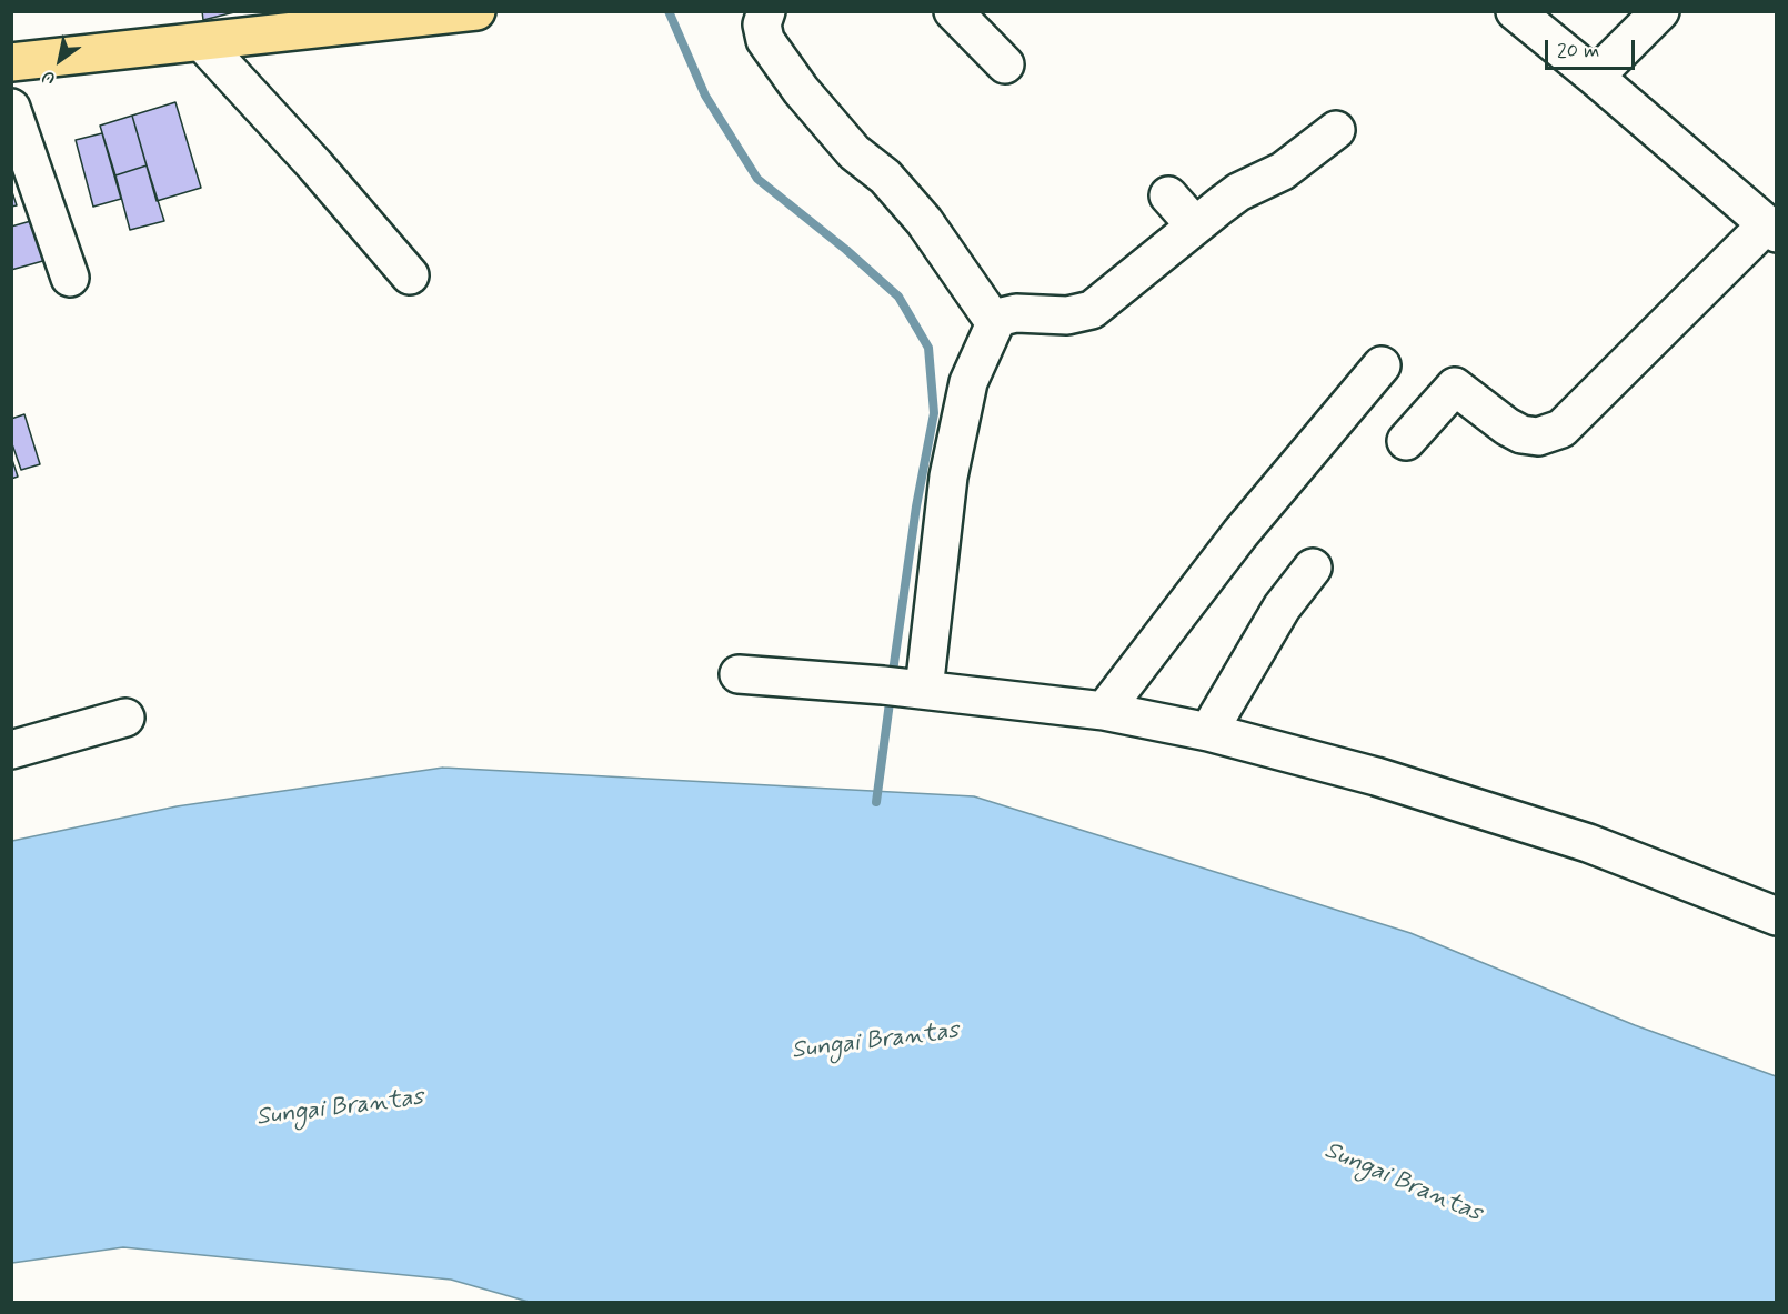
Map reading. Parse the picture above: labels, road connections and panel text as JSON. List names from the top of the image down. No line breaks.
{"water":["Sungai Brantas"],"scale_bar":"20 m","north":"bottom left"}
